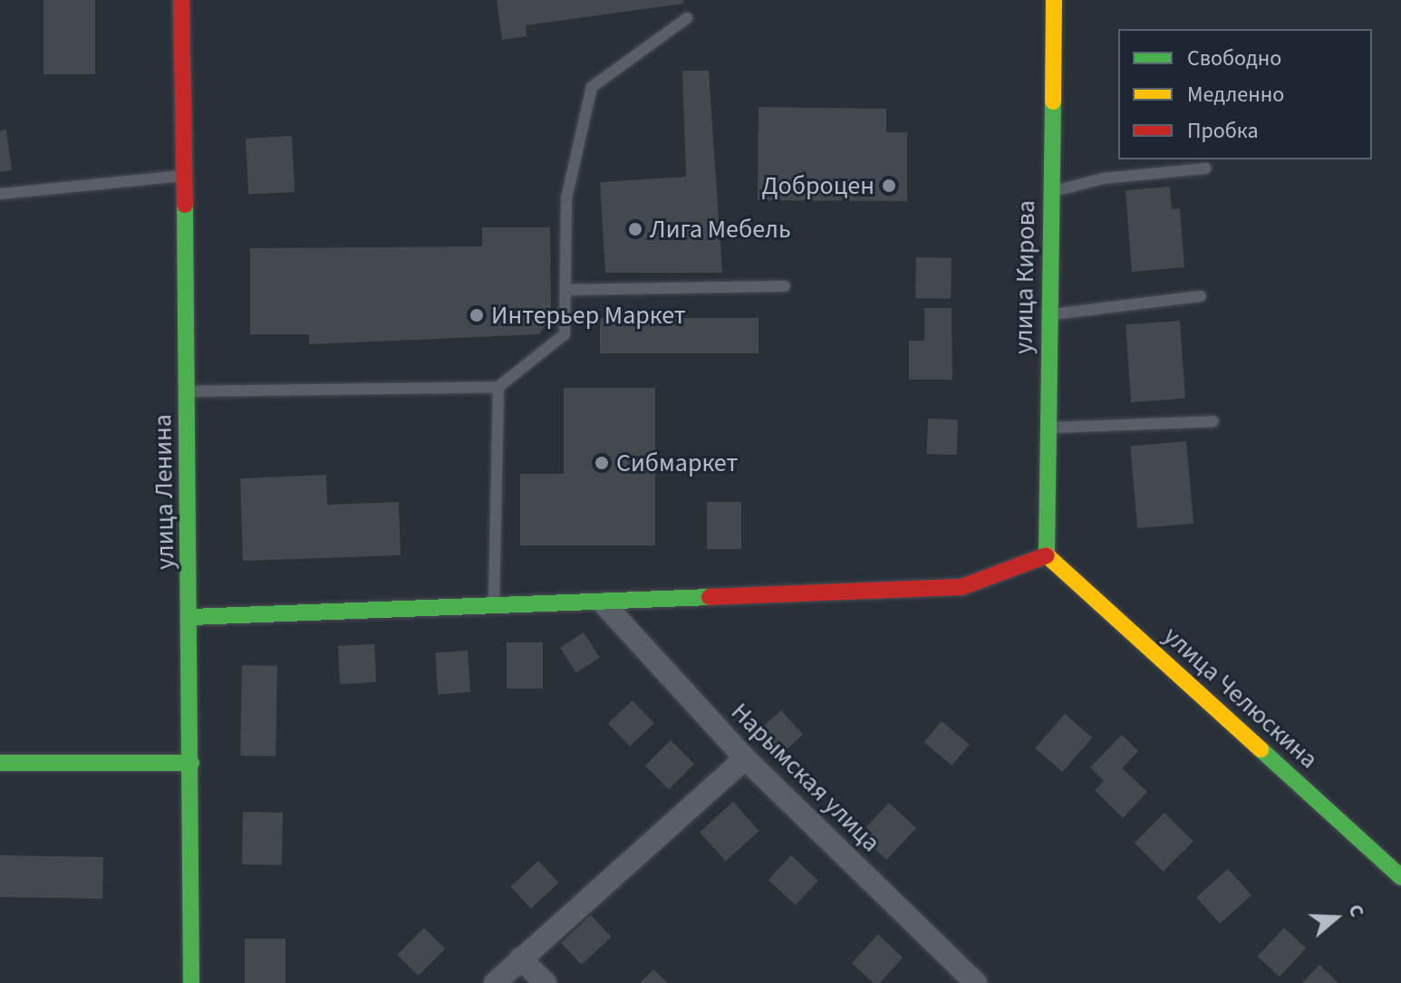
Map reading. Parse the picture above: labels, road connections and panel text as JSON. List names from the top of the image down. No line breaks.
{"streets":{"street":["улица Кирова","улица Ленина","улица Челюскина","Нарымская улица"]},"crossings":[["улица Кирова","улица Челюскина"]],"places":["Доброцен","Лига Мебель","Интерьер Маркет","Сибмаркет"],"legend":["Свободно","Медленно","Пробка"],"north":"right"}
